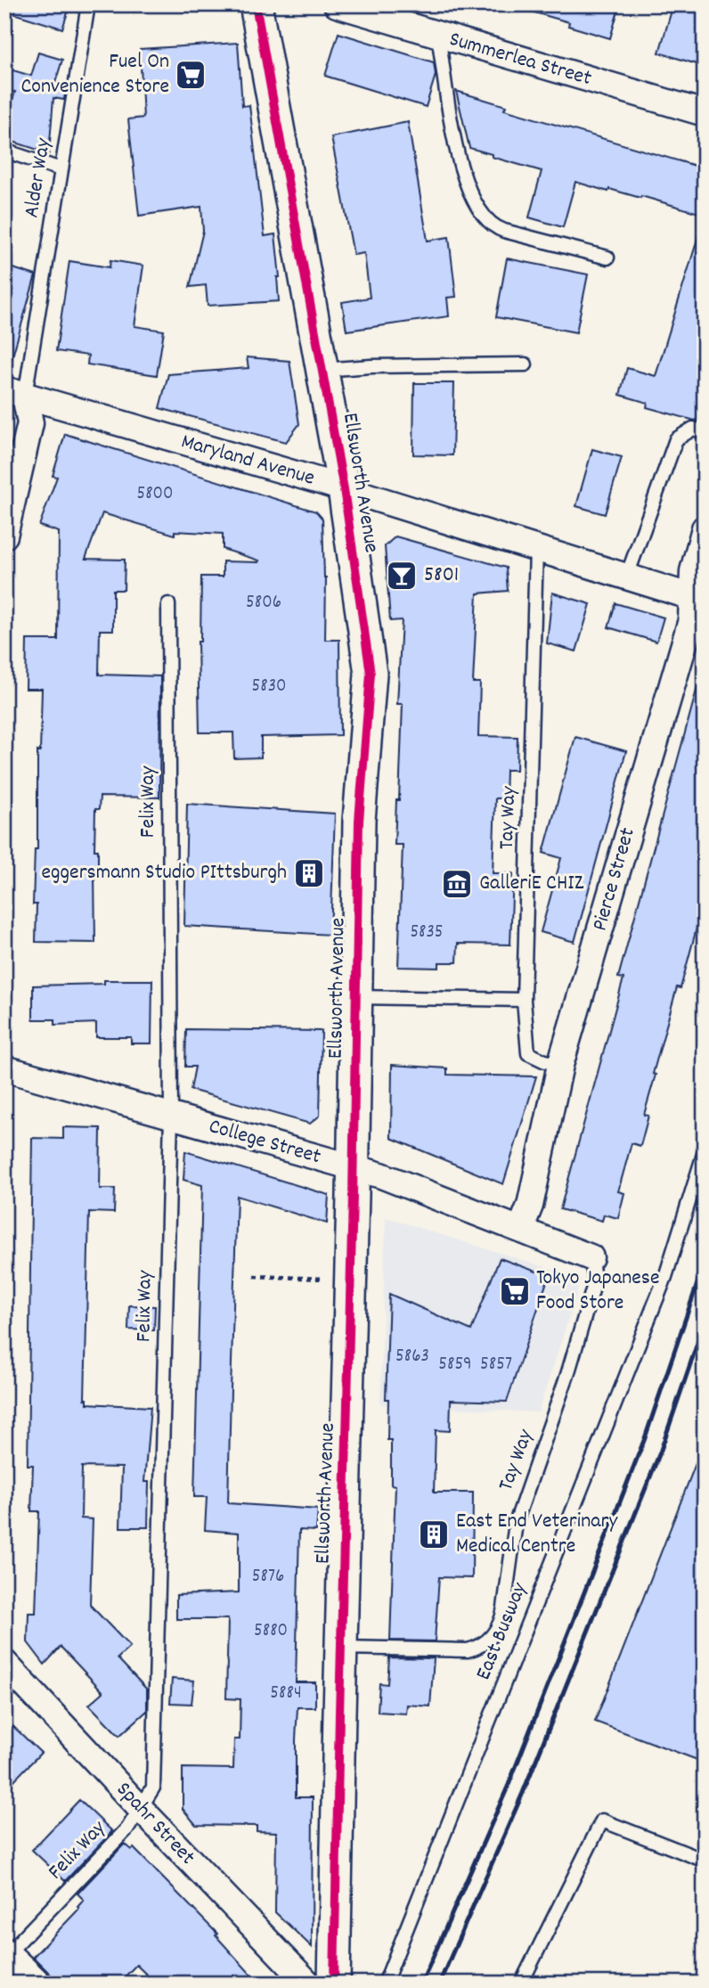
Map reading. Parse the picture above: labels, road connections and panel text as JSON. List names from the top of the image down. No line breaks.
{"streets":{"street":["Summerlea Street","Maryland Avenue","Ellsworth Avenue","Pierce Street","College Street","Spahr Street"],"lane":["Alder Way","Felix Way","Tay Way","East Busway"]},"crossings":[["Alder Way","Maryland Avenue"],["Maryland Avenue","Ellsworth Avenue"],["Maryland Avenue","Tay Way"],["Maryland Avenue","Pierce Street"],["Ellsworth Avenue","Tay Way"],["Ellsworth Avenue","College Street"],["Felix Way","College Street"],["Felix Way","Spahr Street"],["Tay Way","Pierce Street"],["Tay Way","College Street"],["Pierce Street","College Street"]],"places":{"supermarket":["Fuel On Convenience Store","Tokyo Japanese Food Store"],"bar":["5801"],"building":["eggersmann Studio PIttsburgh","East End Veterinary Medical Centre"],"museum":["GalleriE CHIZ"]},"house_numbers":["5800","5806","5830","5835","5863","5859","5857","5876","5880","5884"]}
